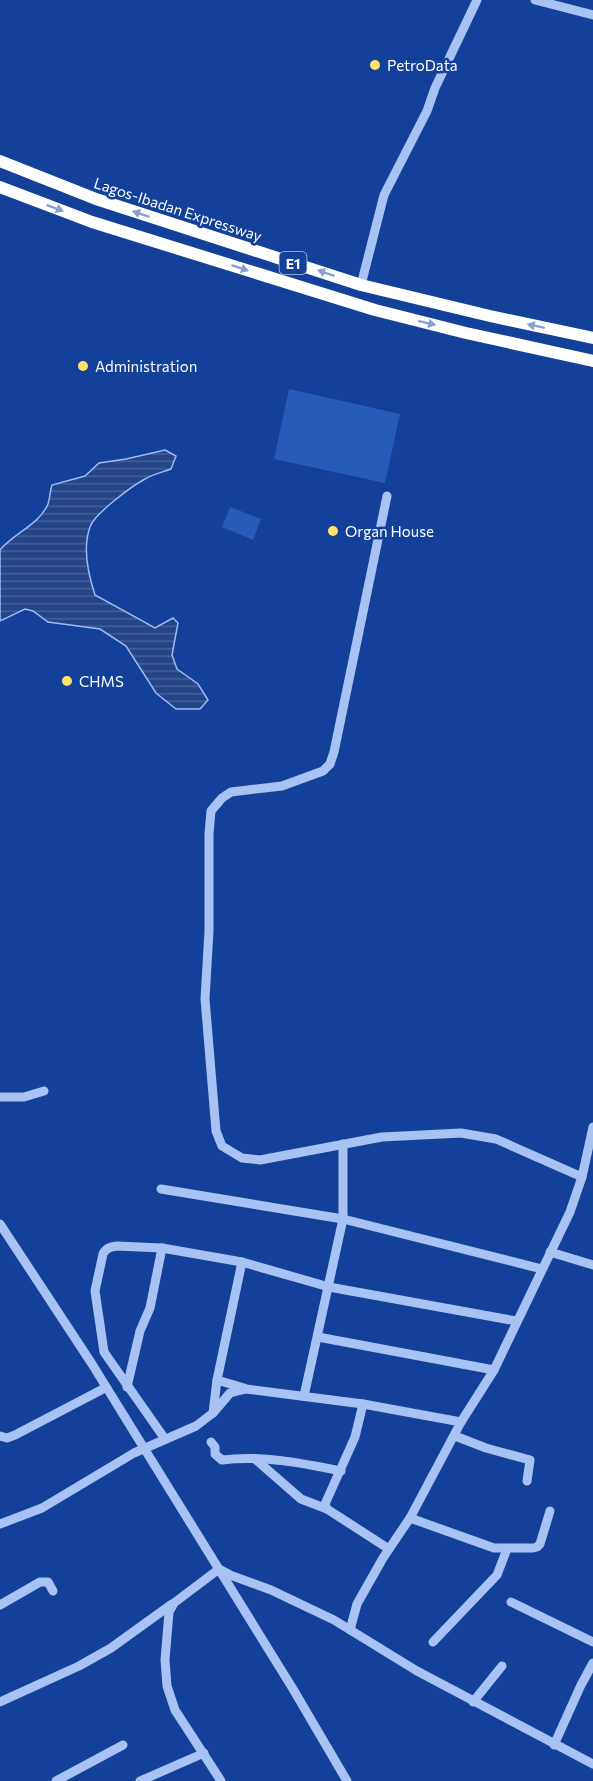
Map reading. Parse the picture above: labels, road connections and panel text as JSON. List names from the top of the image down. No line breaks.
{"streets":{"highway":["Lagos-Ibadan Expressway","E1"]},"places":["PetroData","Administration","Organ House","CHMS"]}
